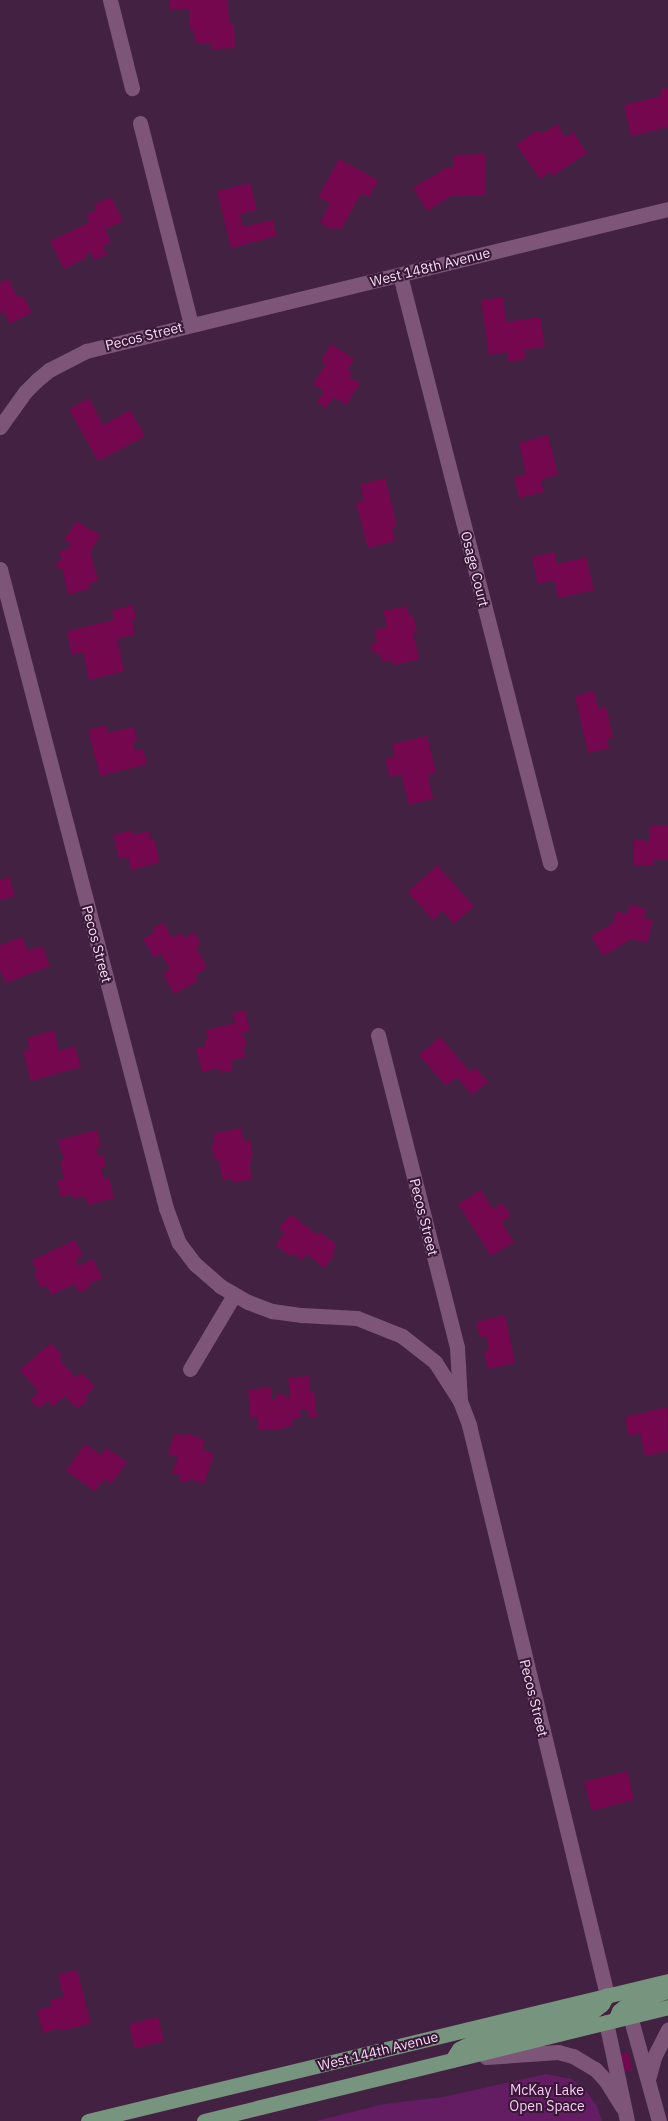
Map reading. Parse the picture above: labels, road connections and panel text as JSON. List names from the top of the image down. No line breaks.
{"streets":{"main road":["West 144th Avenue"],"street":["West 148th Avenue","Pecos Street","Osage Court"]},"crossings":[["West 148th Avenue","Pecos Street"],["West 148th Avenue","Osage Court"],["Pecos Street","West 144th Avenue"]],"parks":["McKay Lake Open Space"]}
